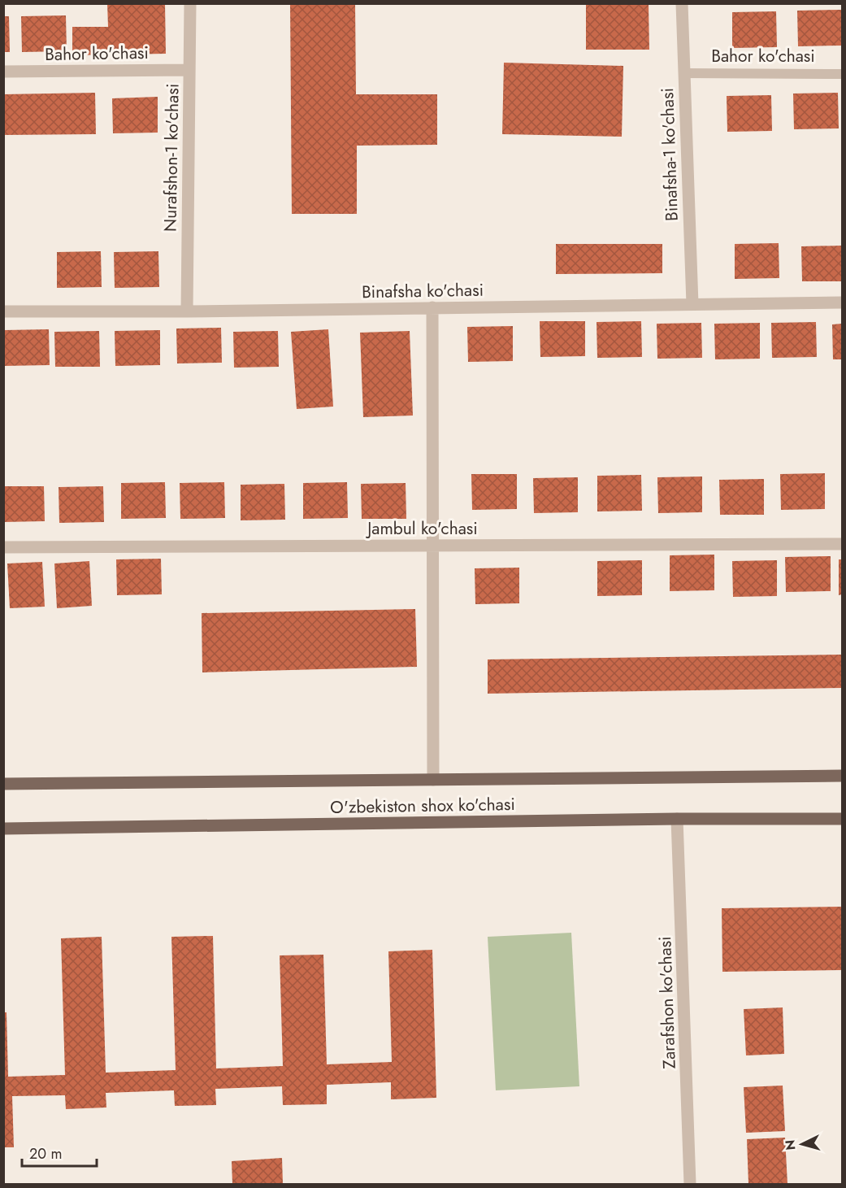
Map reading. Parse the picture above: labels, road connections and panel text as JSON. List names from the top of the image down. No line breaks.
{"streets":{"main road":["O'zbekiston shox ko'chasi"],"street":["Bahor ko'chasi","Binafsha-1 ko'chasi","Nurafshon-1 ko'chasi","Binafsha ko'chasi","Jambul ko'chasi","Zarafshon ko'chasi"]},"crossings":[["Bahor ko'chasi","Binafsha-1 ko'chasi"],["Bahor ko'chasi","Nurafshon-1 ko'chasi"],["Binafsha-1 ko'chasi","Binafsha ko'chasi"],["Nurafshon-1 ko'chasi","Binafsha ko'chasi"],["O'zbekiston shox ko'chasi","Zarafshon ko'chasi"]],"scale_bar":"20 m","north":"left"}
